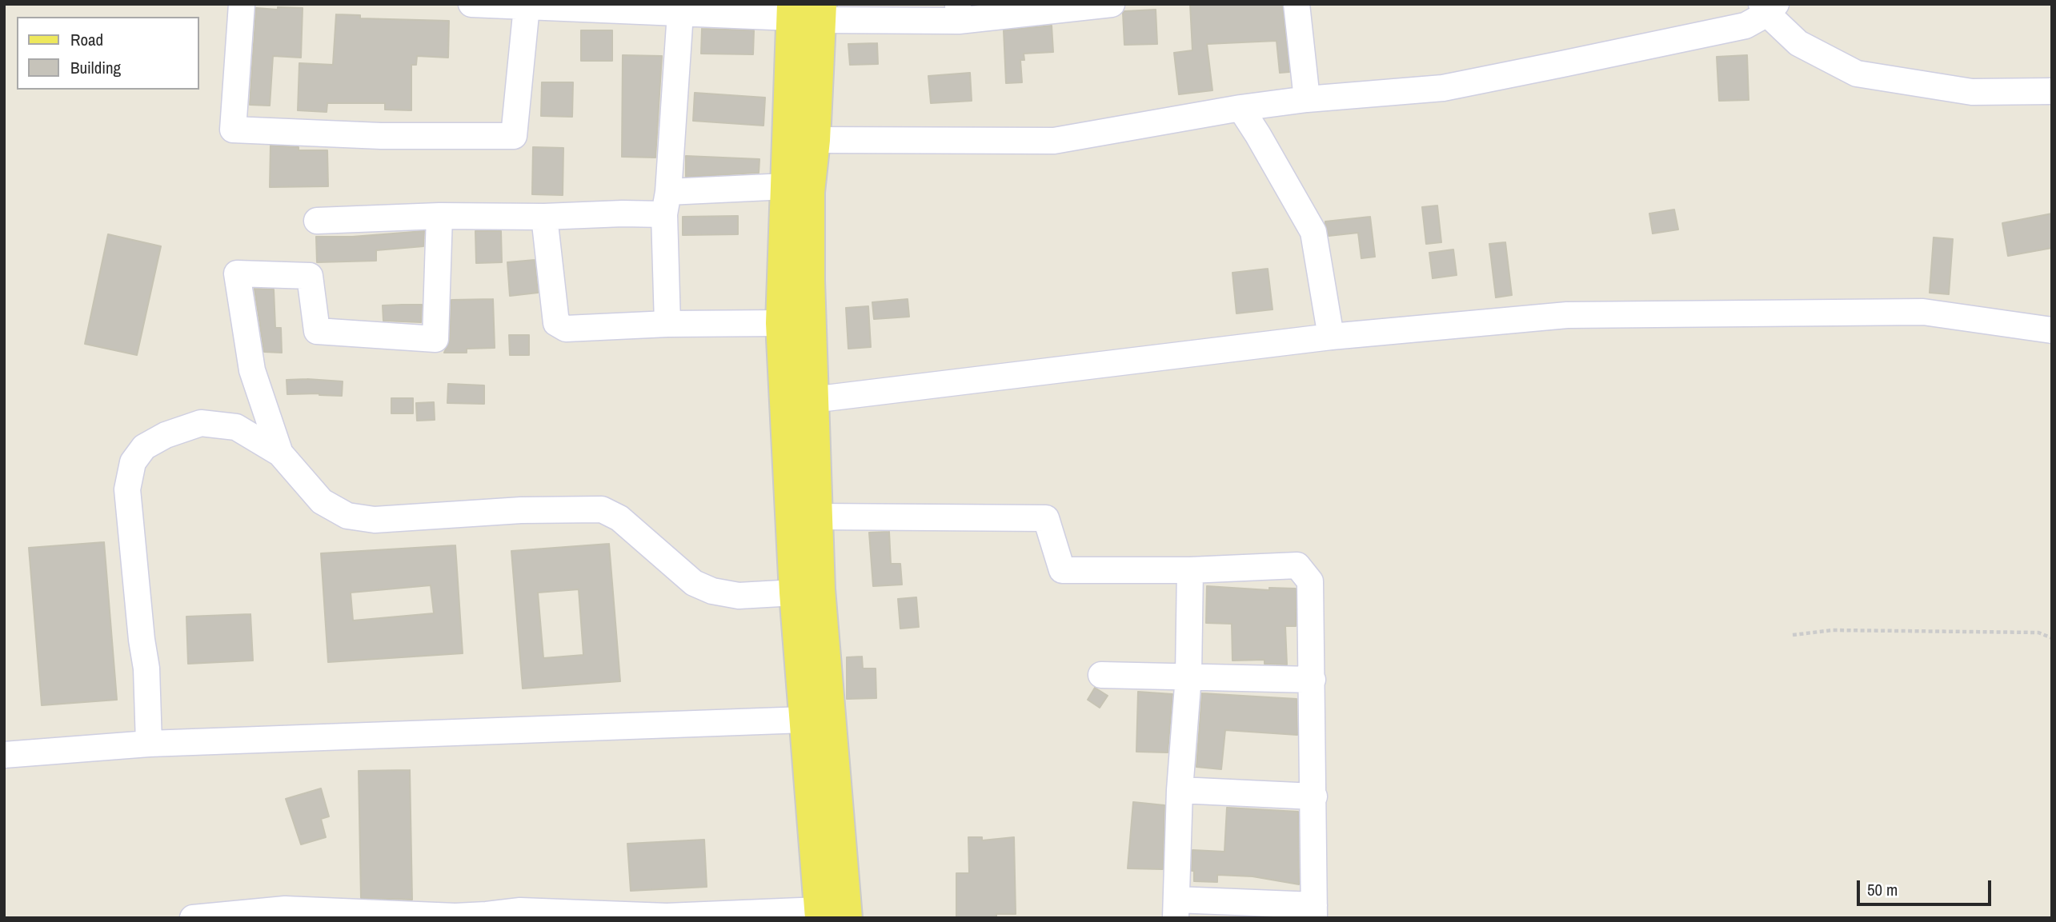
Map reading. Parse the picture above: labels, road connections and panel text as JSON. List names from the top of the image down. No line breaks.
{"legend":["Road","Building"],"scale_bar":"50 m"}
